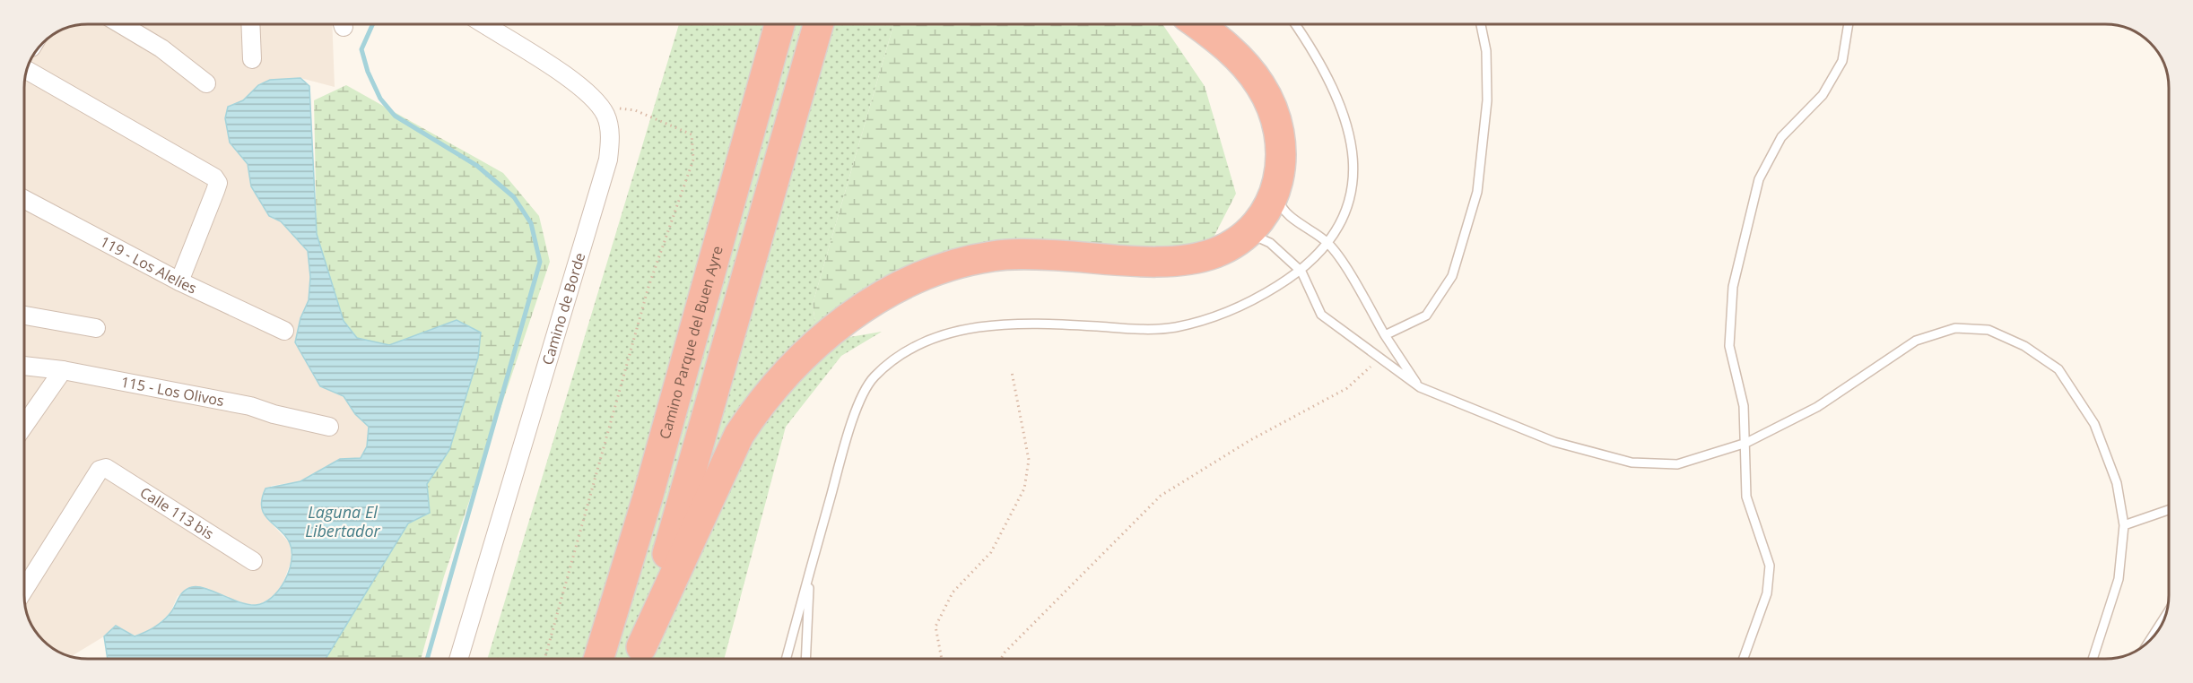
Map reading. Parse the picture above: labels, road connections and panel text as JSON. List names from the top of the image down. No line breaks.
{"streets":{"highway":["Camino Parque del Buen Ayre"],"street":["119 - Los Alelíes","Camino de Borde","115 - Los Olivos","Calle 113 bis"]},"water":["Laguna El Libertador"]}
